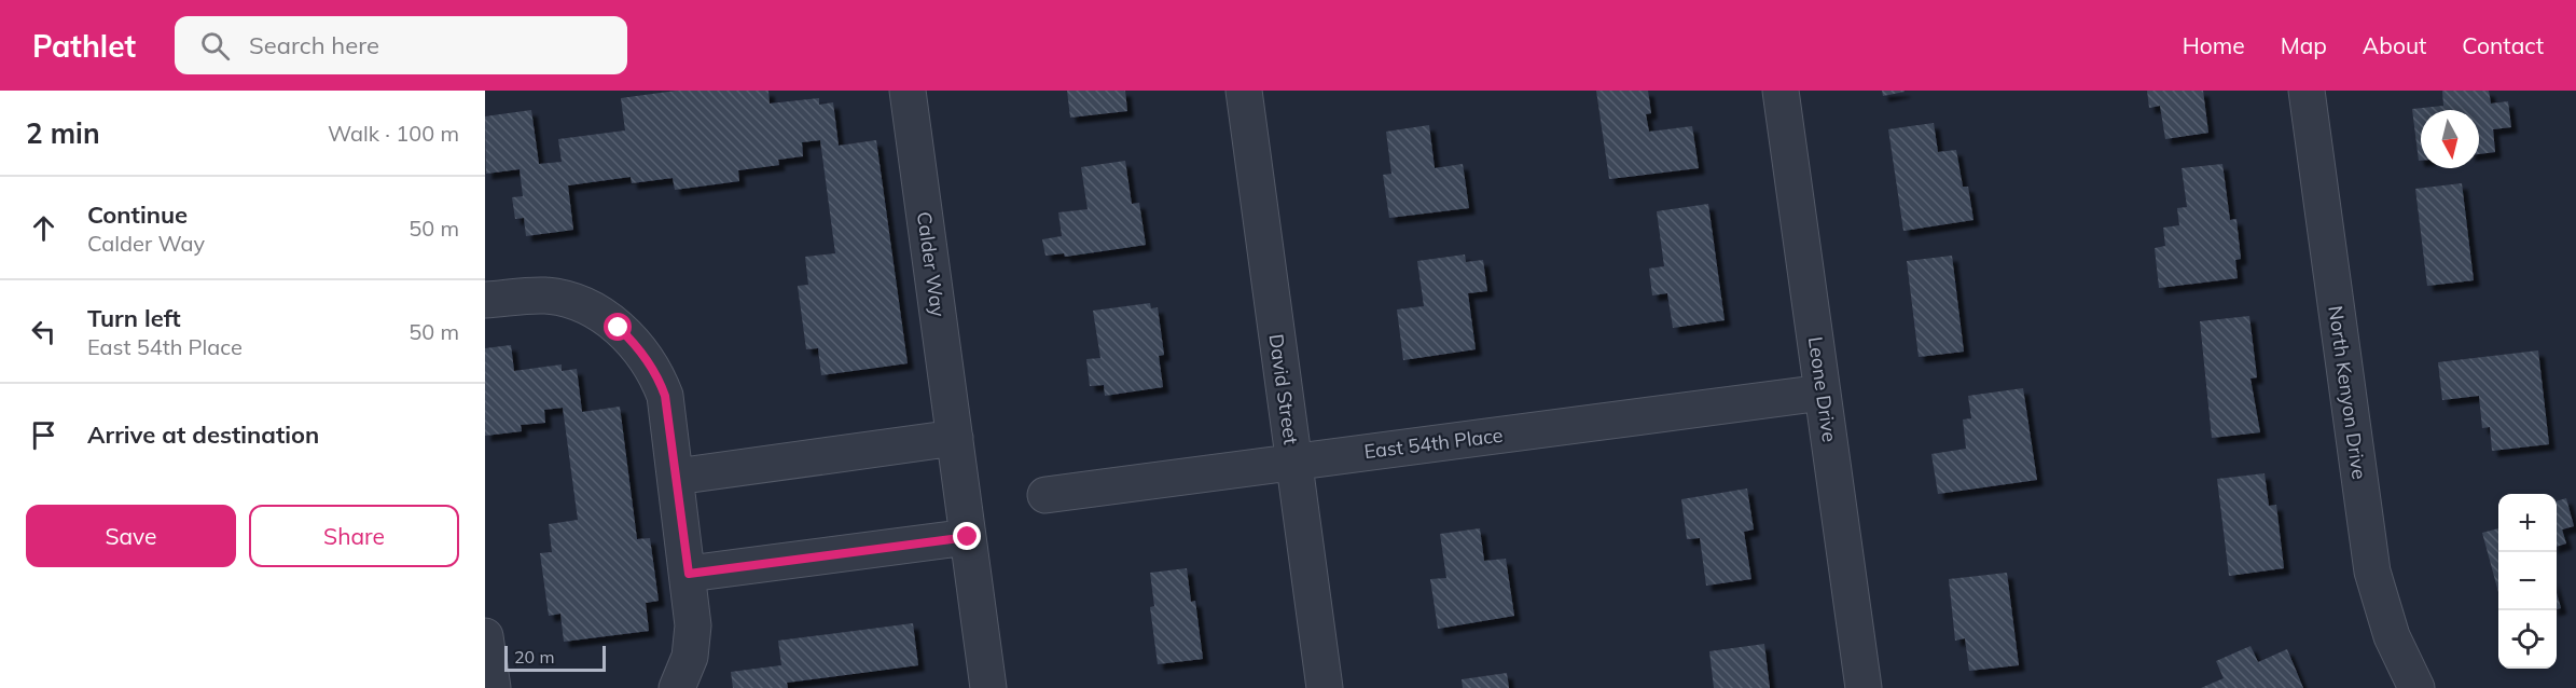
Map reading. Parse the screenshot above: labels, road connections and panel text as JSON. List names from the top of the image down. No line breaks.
{"streets":{"street":["Calder Way","David Street","Leone Drive","North Kenyon Drive","East 54th Place"]},"crossings":[["David Street","East 54th Place"],["Leone Drive","East 54th Place"]],"scale_bar":"20 m","north":"bottom","page":{"header":"Pathlet","search":"Search here","nav":["Home","Map","About","Contact"],"heading":["2 min","Walk · 100 m"],"list":[["Continue","Calder Way","50 m"],["Turn left","East 54th Place","50 m"],"Arrive at destination"],"buttons":["Save","Share"],"map_buttons":["+","−"],"scale":"20 m"}}
